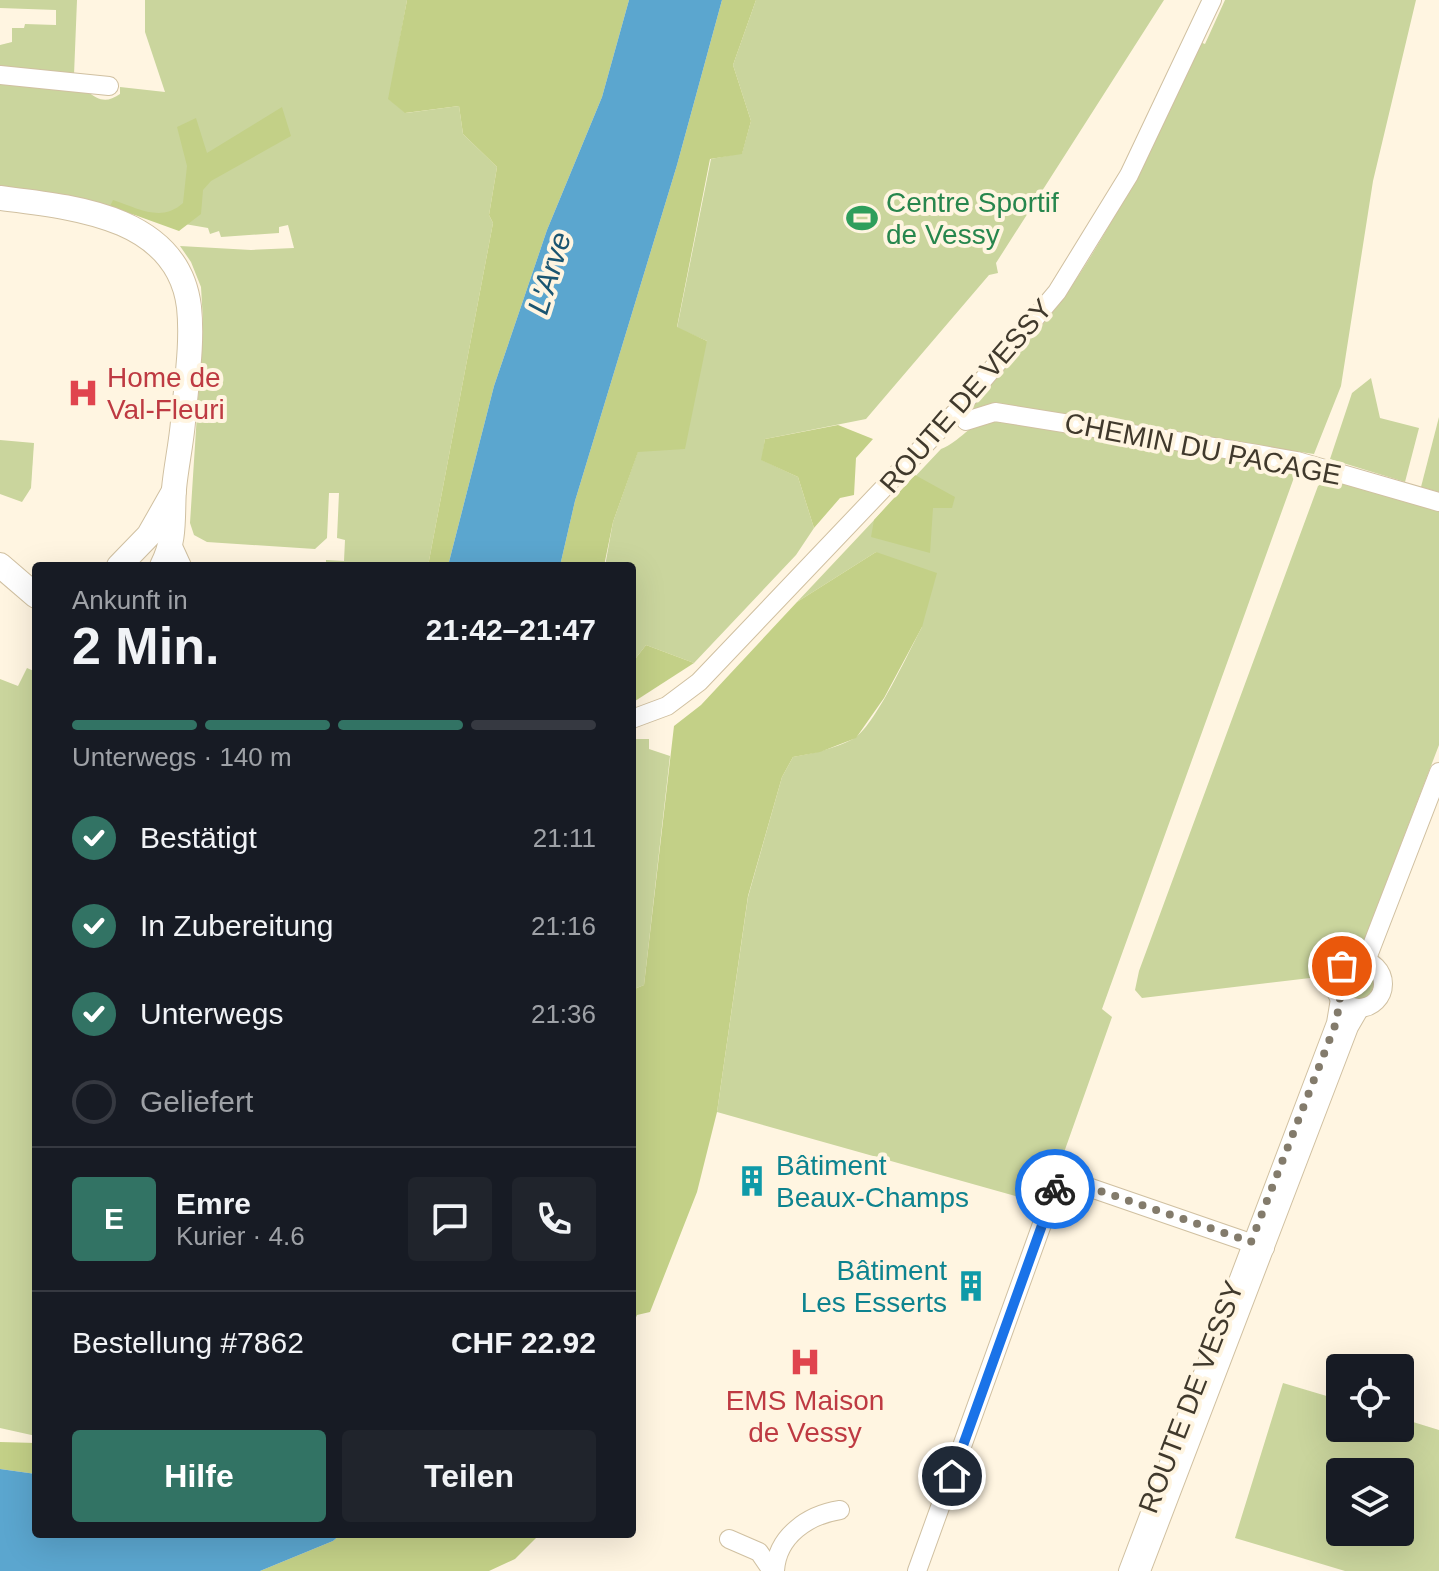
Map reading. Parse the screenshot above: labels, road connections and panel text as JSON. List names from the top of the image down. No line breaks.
{"streets":{"street":["ROUTE DE VESSY","CHEMIN DU PACAGE"]},"water":["L'Arve"],"places":{"sports":["Centre Sportif de Vessy"],"hospital":["Home de Val-Fleuri","EMS Maison de Vessy"],"building":["Bâtiment Beaux-Champs","Bâtiment Les Esserts"]},"page":{"heading":["2 Min.","Ankunft in","21:42–21:47"],"panel":["Emre","Kurier · 4.6","Bestellung #7862","CHF 22.92"],"bar":"Unterwegs · 140 m","list":[["Bestätigt","21:11"],["In Zubereitung","21:16"],["Unterwegs","21:36"],"Geliefert"],"round":"E","buttons":["Hilfe","Teilen"]}}
